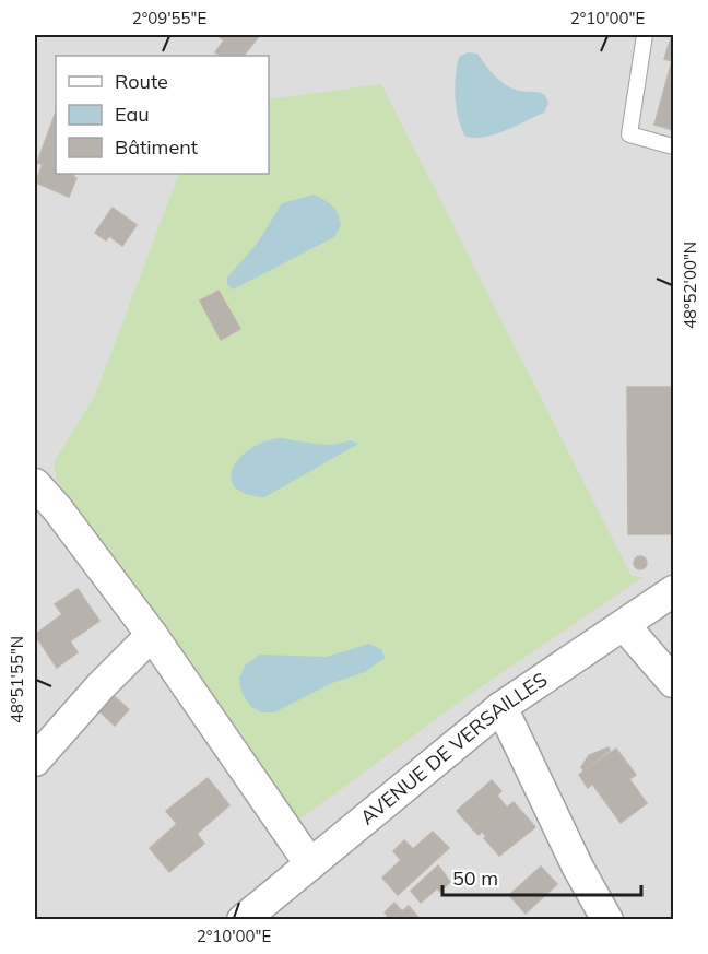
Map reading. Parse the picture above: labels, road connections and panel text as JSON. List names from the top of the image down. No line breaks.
{"streets":{"street":["AVENUE DE VERSAILLES"]},"legend":["Route","Eau","Bâtiment"],"scale_bar":"50 m","coordinates":["2°09'55\"E","2°10'00\"E","48°52'00\"N","48°51'55\"N"]}
